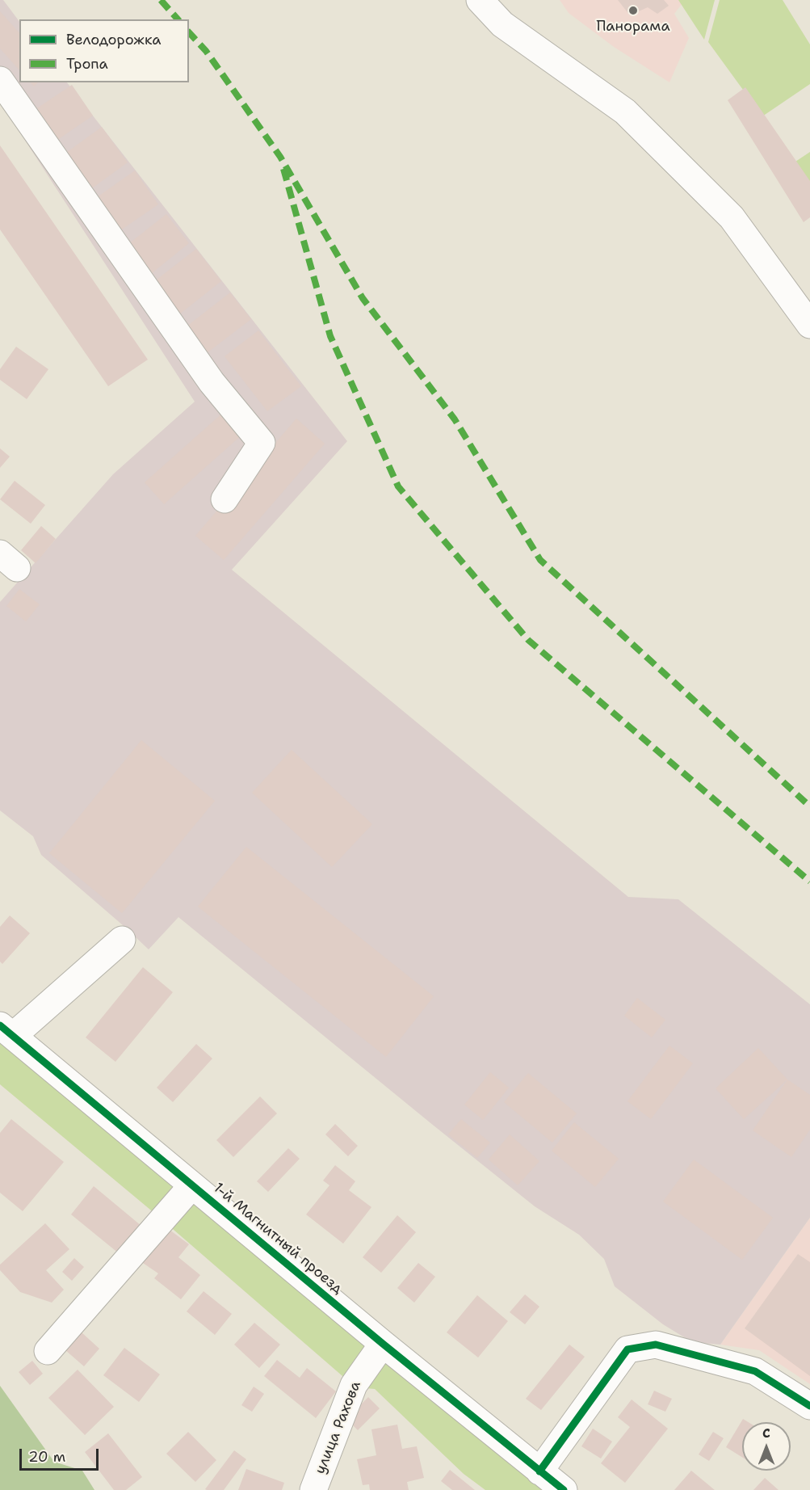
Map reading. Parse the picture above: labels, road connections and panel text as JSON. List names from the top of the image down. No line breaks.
{"streets":{"street":["1-й Магнитный проезд","улица Рахова"]},"crossings":[["1-й Магнитный проезд","улица Рахова"]],"places":["Панорама"],"legend":["Велодорожка","Тропа"],"scale_bar":"20 m","north":"top"}
